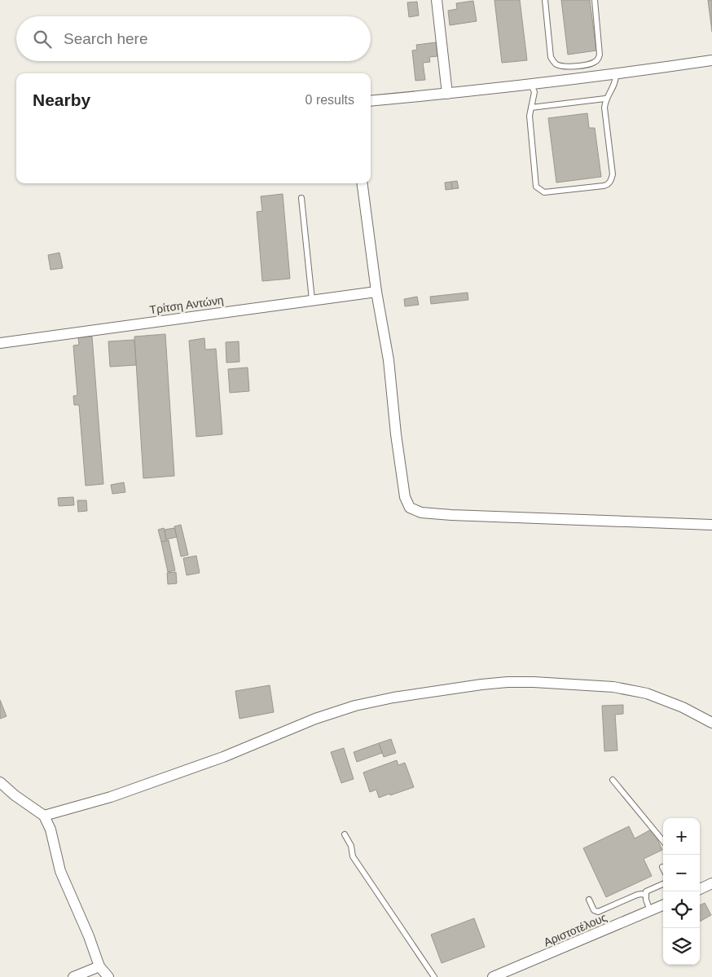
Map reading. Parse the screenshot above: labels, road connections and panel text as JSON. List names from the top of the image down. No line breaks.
{"streets":{"street":["Τρίτση Αντώνη","Αριστοτέλους"]},"page":{"search":"Search here","heading":["Nearby","0 results"],"map_buttons":["+","−"]}}
